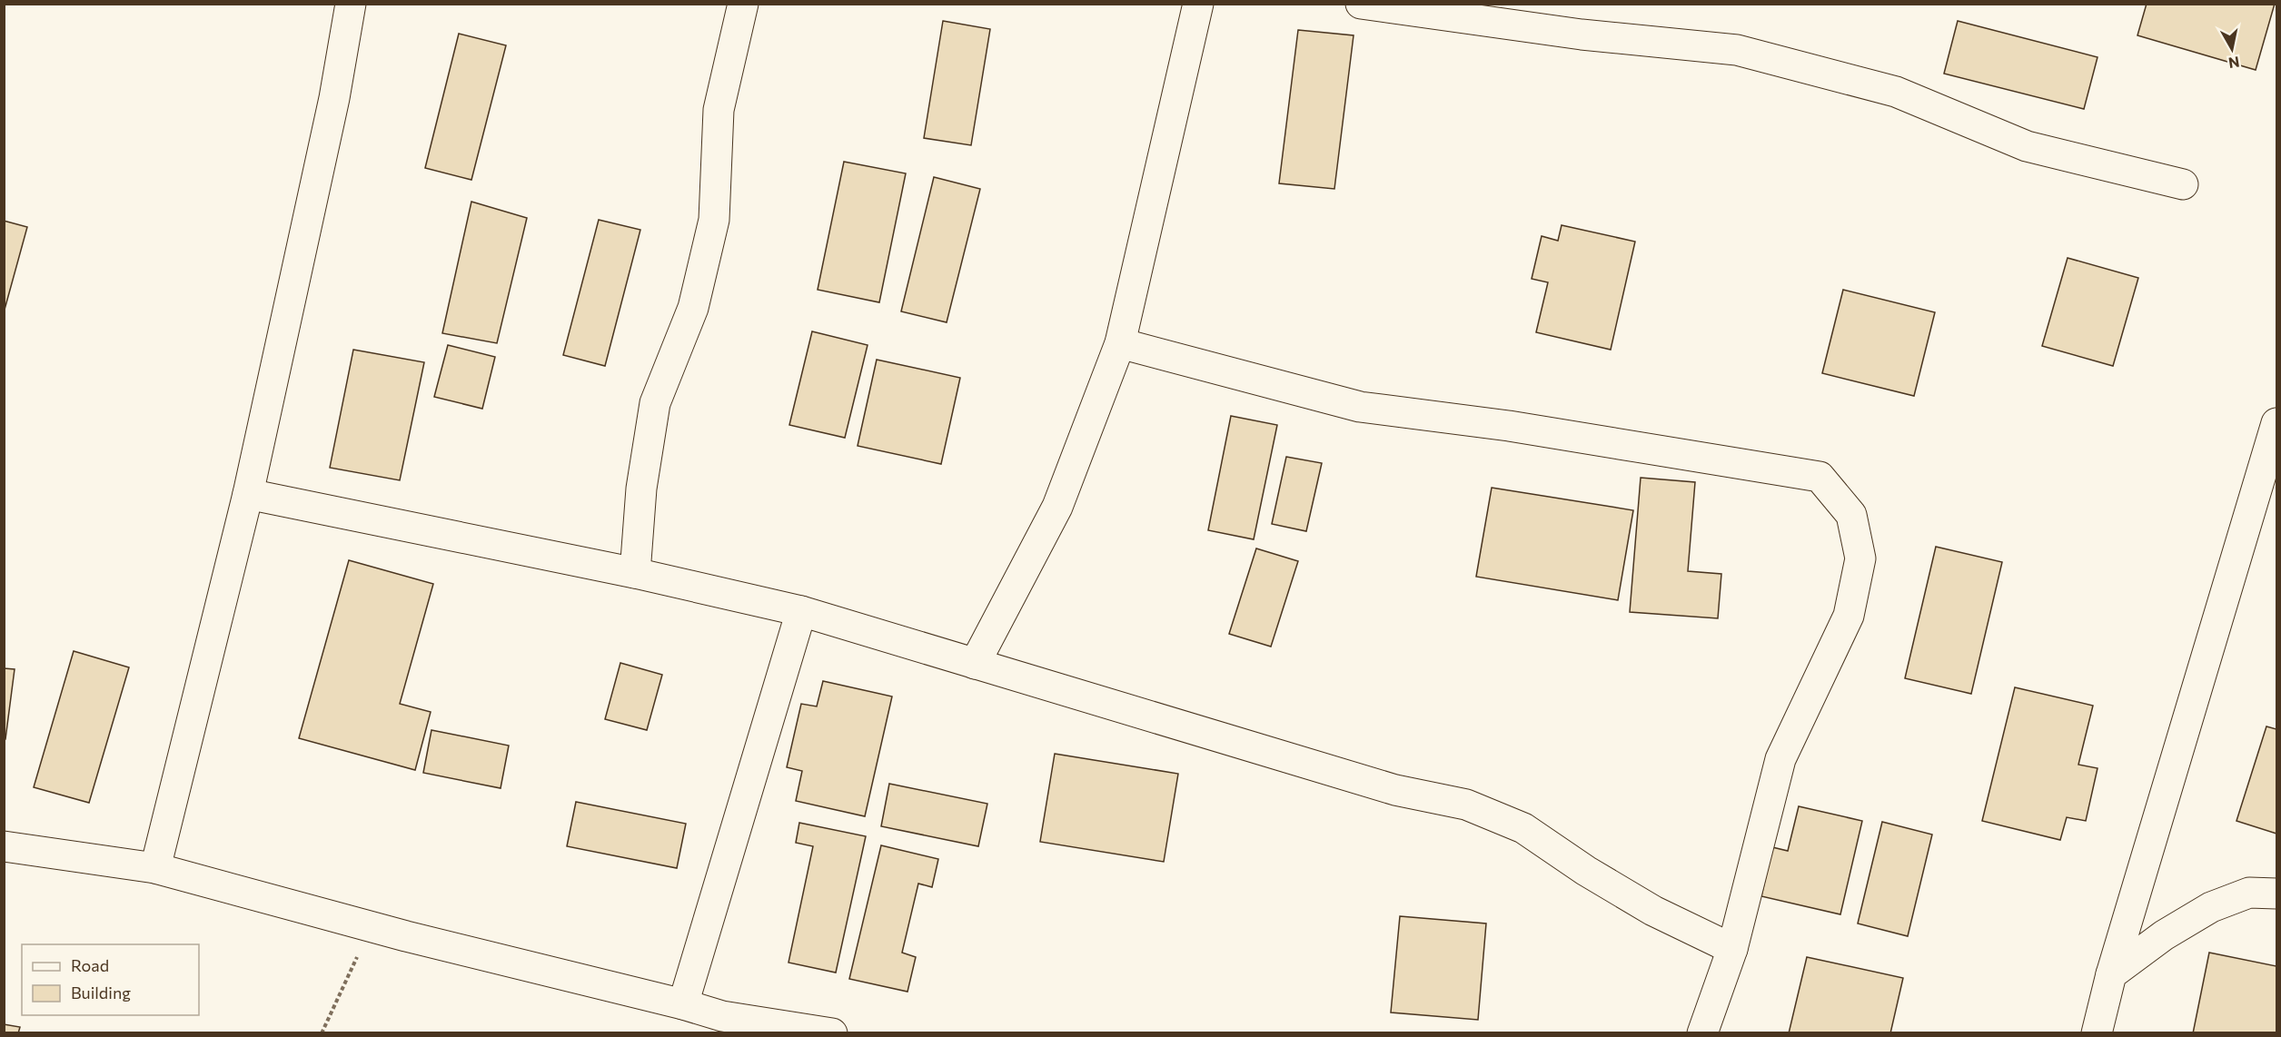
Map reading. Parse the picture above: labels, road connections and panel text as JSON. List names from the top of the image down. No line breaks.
{"legend":["Road","Building"],"north":"bottom"}
